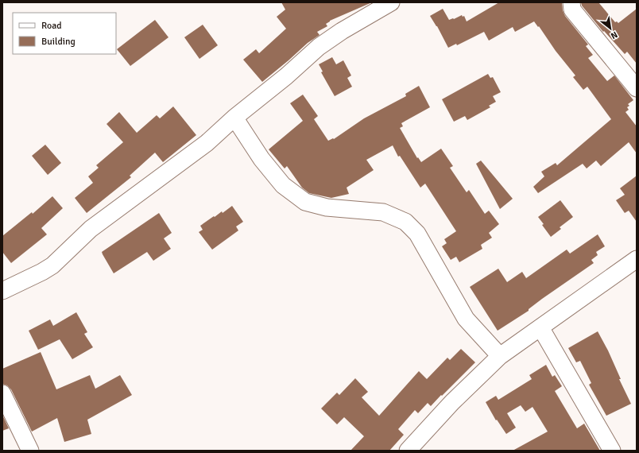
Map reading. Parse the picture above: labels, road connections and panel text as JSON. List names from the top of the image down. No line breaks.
{"legend":["Road","Building"],"north":"bottom right"}
